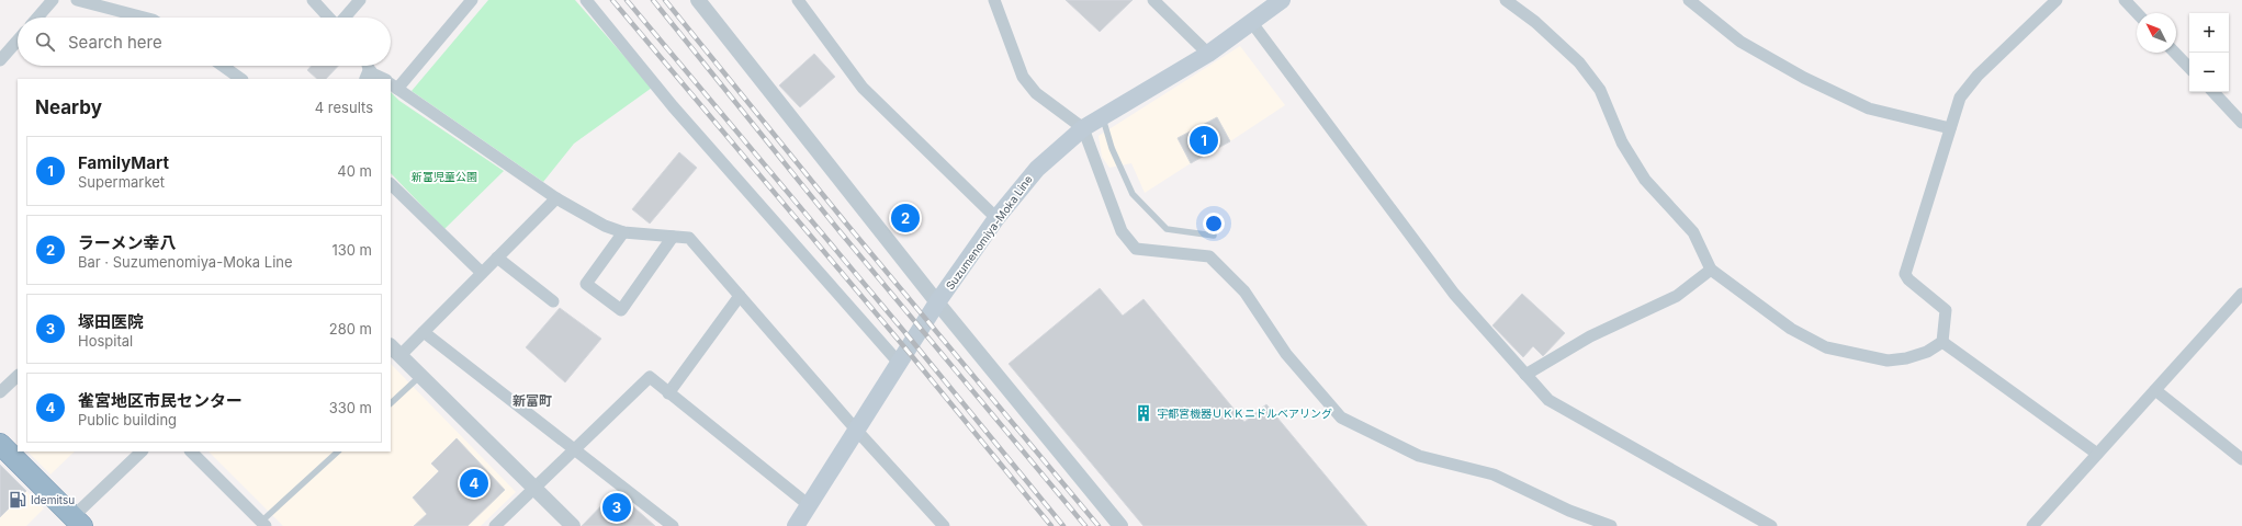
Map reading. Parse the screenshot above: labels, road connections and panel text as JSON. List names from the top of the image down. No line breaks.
{"streets":{"main road":["Suzumenomiya-Moka Line"]},"districts":["新富町"],"parks":["新富児童公園"],"places":{"building":["宇都宮機器ＵＫＫニドルベアリング"],"fuel station":["Idemitsu"]},"north":"top left","page":{"map_buttons":["+","−"],"search":"Search here","heading":["Nearby","4 results"],"pins":["1","2","4","3"],"list":[{"mark":"1","name":"FamilyMart","note":"Supermarket","value":"40 m"},{"mark":"2","name":"ラーメン幸八","note":"Bar · Suzumenomiya-Moka Line","value":"130 m"},{"mark":"3","name":"塚田医院","note":"Hospital","value":"280 m"},{"mark":"4","name":"雀宮地区市民センター","note":"Public building","value":"330 m"}]}}
